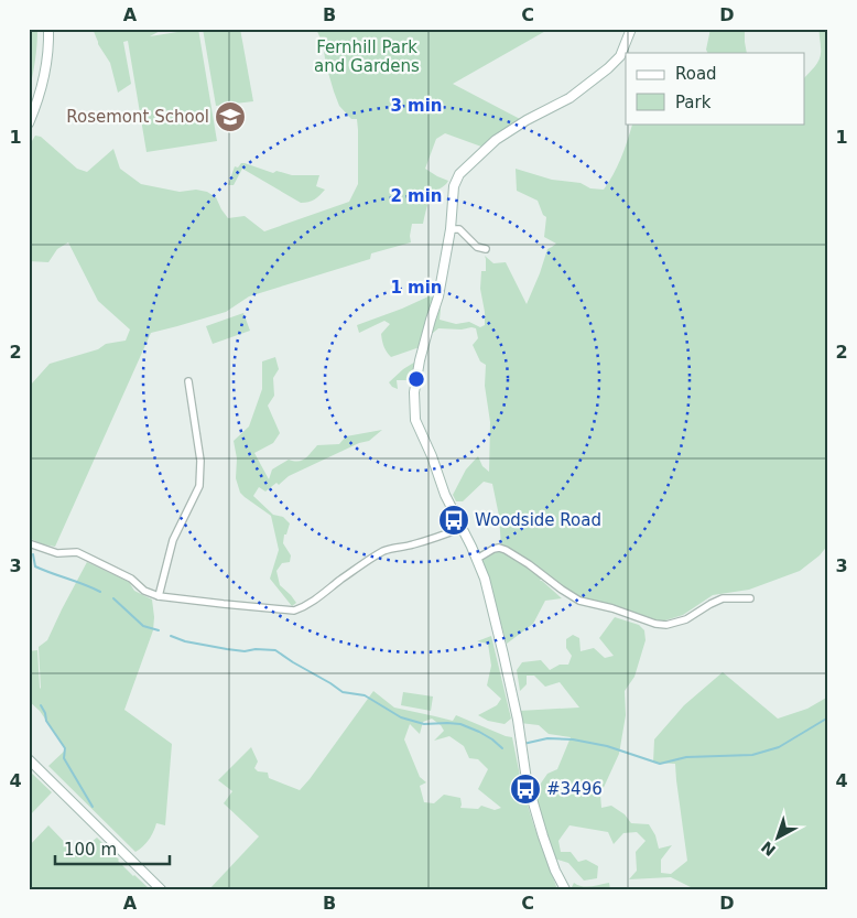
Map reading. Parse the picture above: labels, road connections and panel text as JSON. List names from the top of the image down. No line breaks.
{"parks":["Fernhill Park and Gardens"],"places":{"school or university":["Rosemont School"],"bus stop":["Woodside Road","#3496"]},"legend":["Road","Park"],"scale_bar":"100 m","north":"bottom left","grid":{"columns":["A","B","C","D"],"rows":["1","2","3","4"]},"rings":["3 min","2 min","1 min"]}
